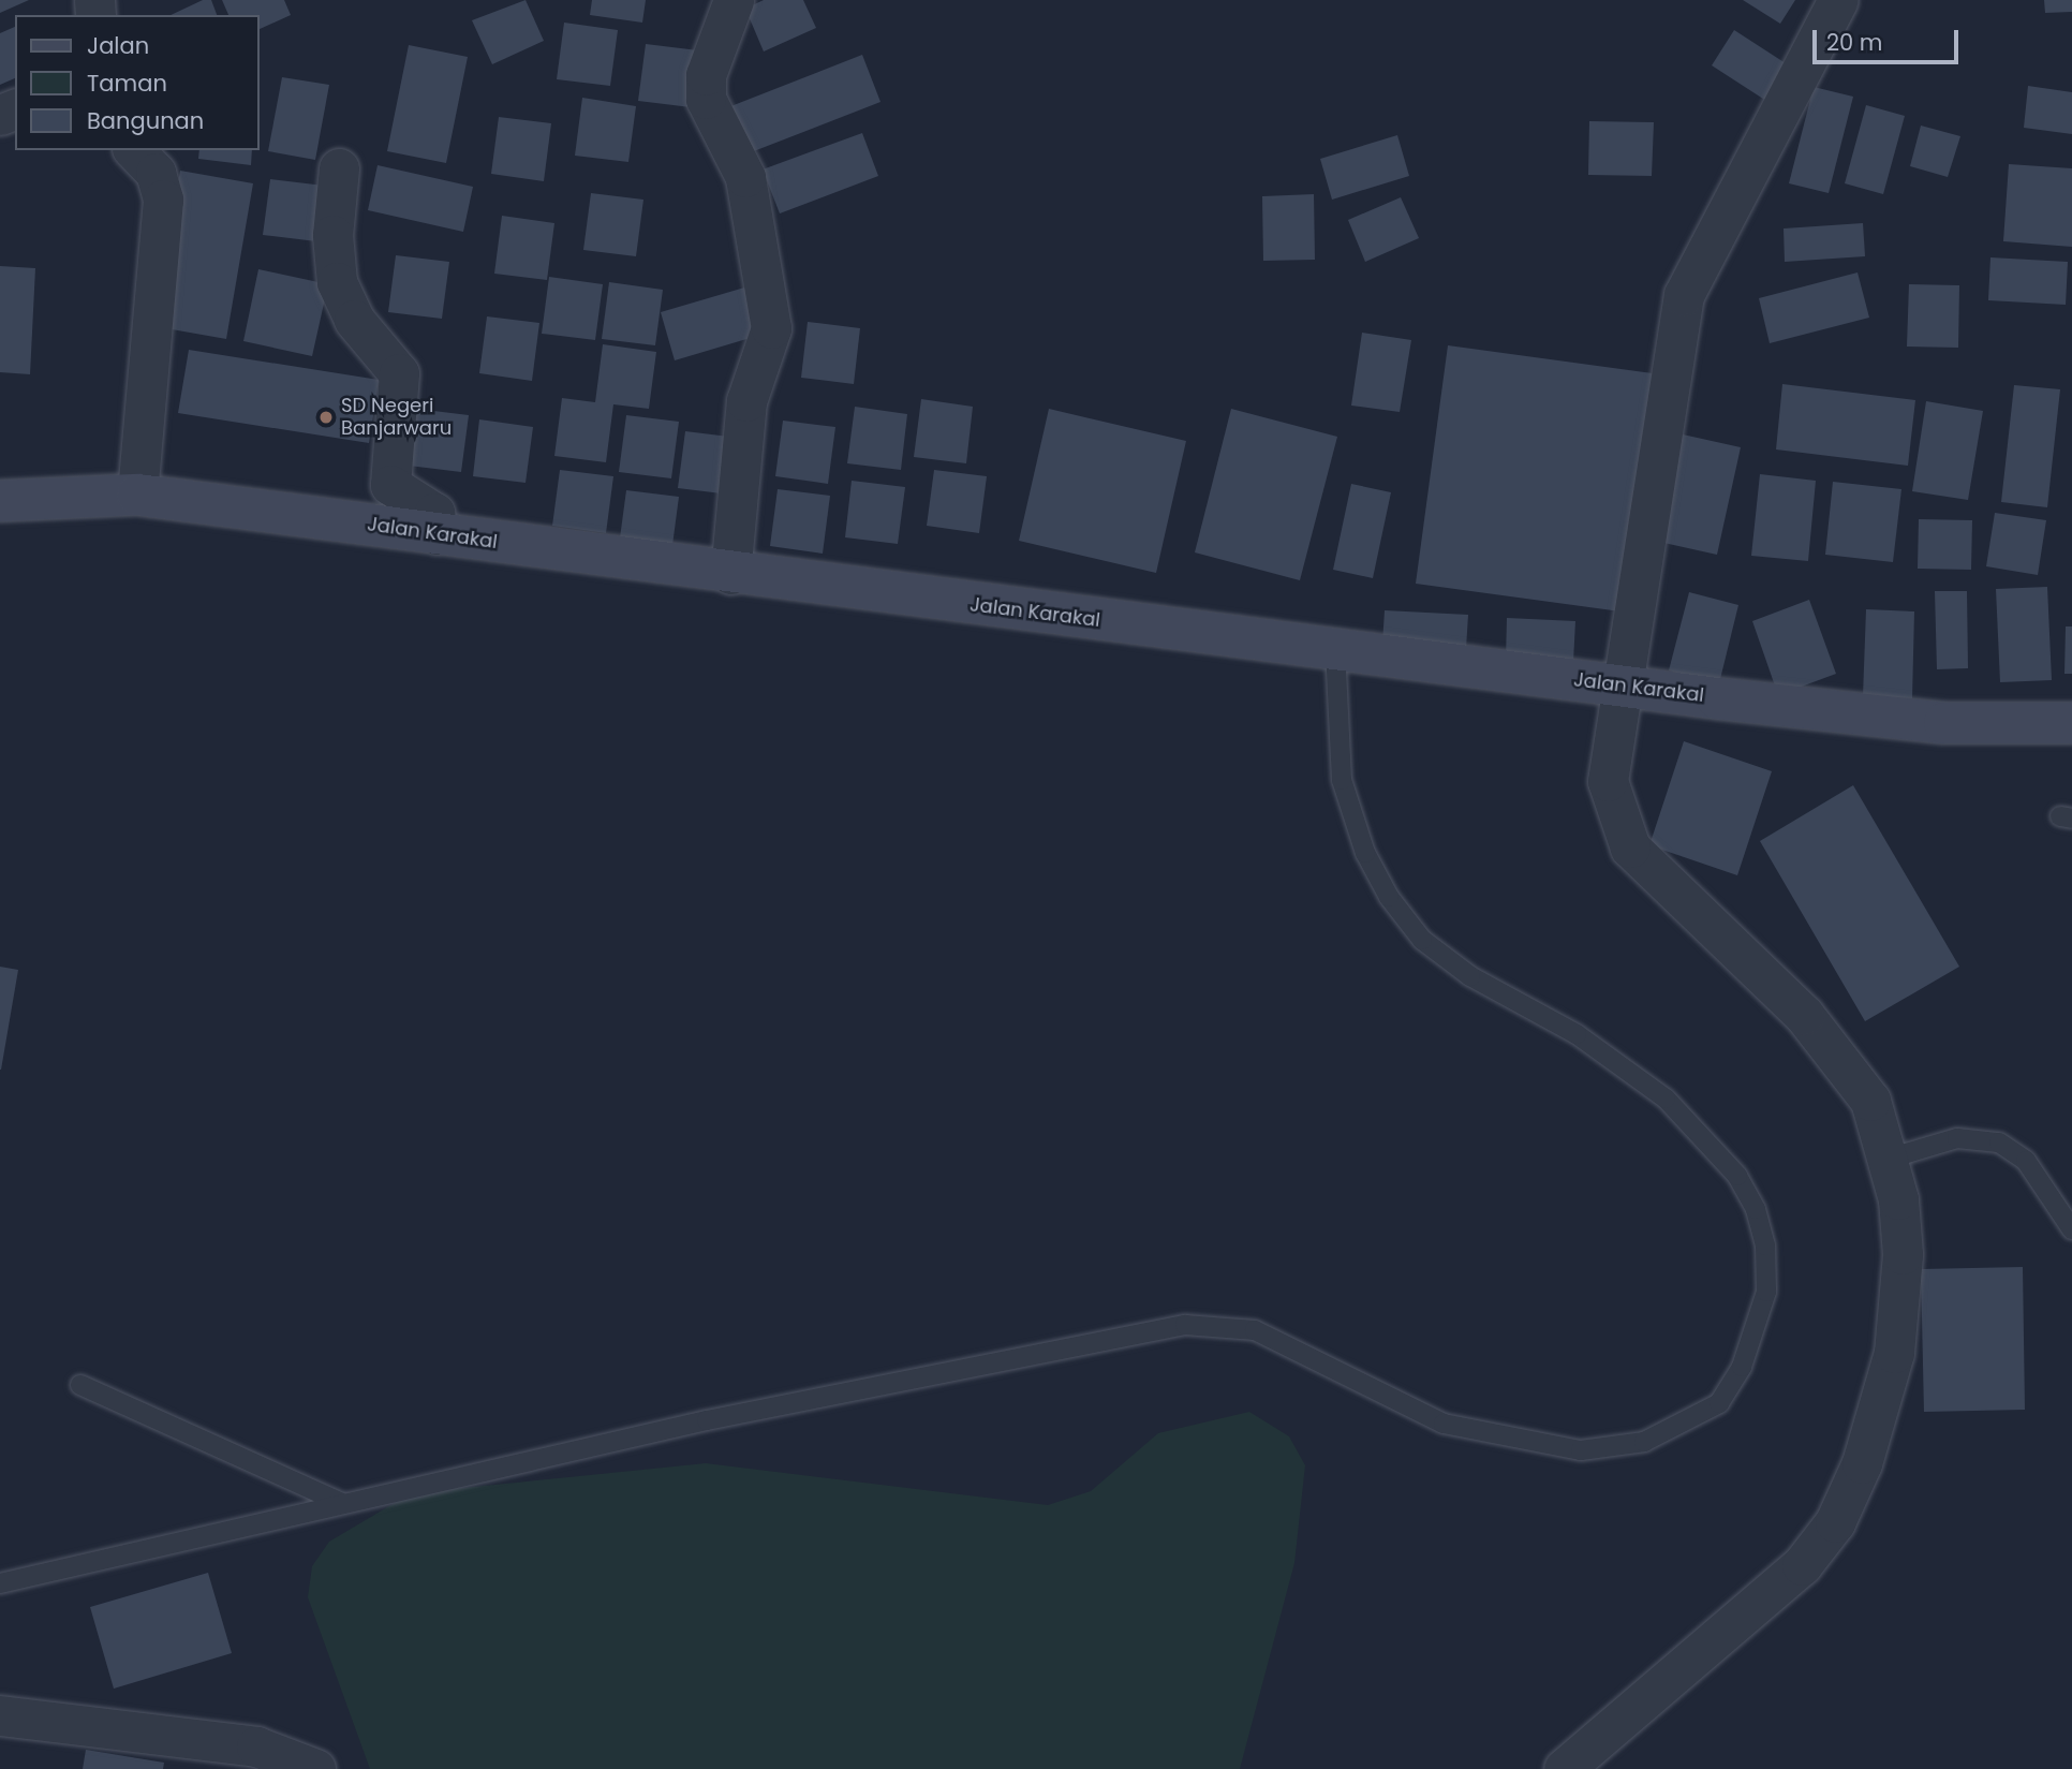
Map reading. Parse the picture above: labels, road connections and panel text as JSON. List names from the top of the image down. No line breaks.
{"streets":{"main road":["Jalan Karakal"]},"places":["SD Negeri Banjarwaru"],"legend":["Jalan","Taman","Bangunan"],"scale_bar":"20 m"}
